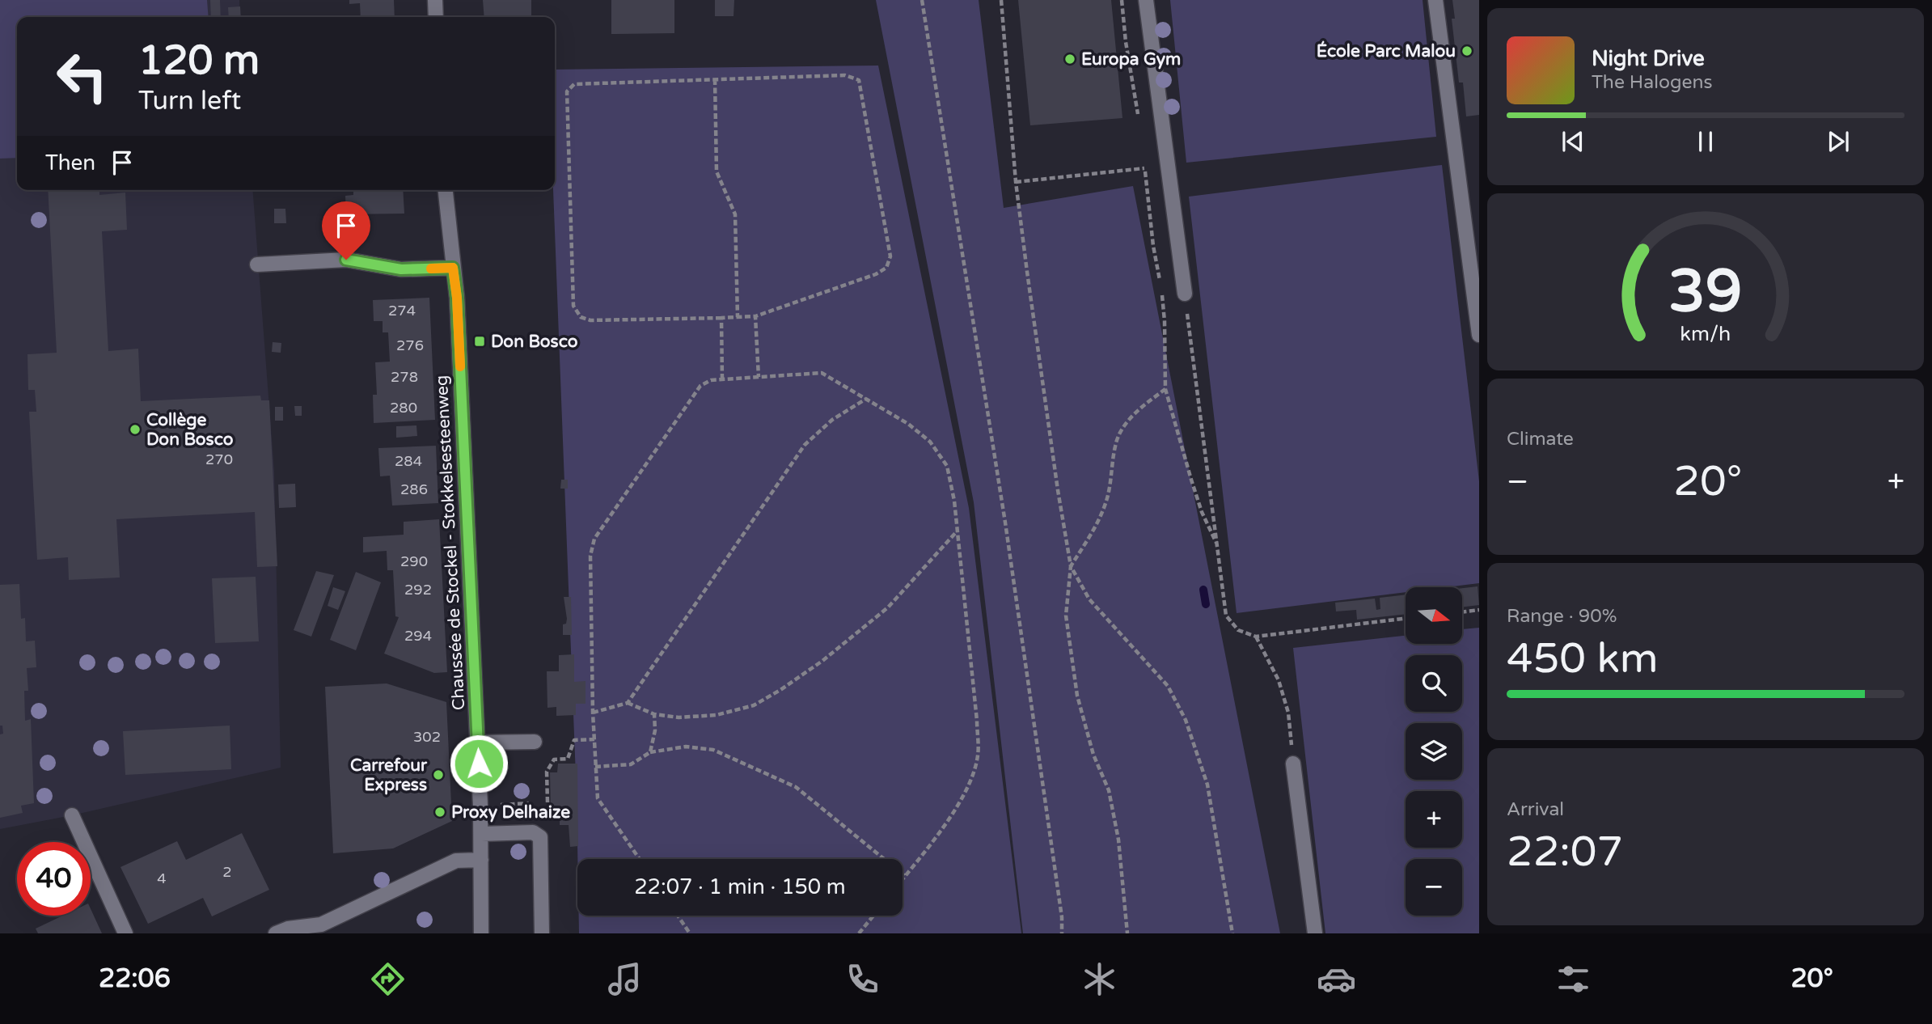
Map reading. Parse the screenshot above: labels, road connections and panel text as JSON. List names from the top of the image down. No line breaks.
{"streets":{"street":["Chaussée de Stockel - Stokkelsesteenweg"]},"places":{"other":["École Parc Malou","Europa Gym","Collège Don Bosco","Carrefour Express","Proxy Delhaize"],"transit":["Don Bosco"]},"house_numbers":["274","276","278","280","270","284","286","290","292","294","302","2","4"],"north":"right","page":{"turn":["120 m","Turn left"],"song":["Night Drive","The Halogens"],"then":"Then","tile":["Climate",["Range · 90%","450 km"],["Arrival","22:07"]],"heat":["−","20°","+"],"map_buttons":["+","−"],"limit":"40","trip":"22:07 · 1 min · 150 m","tabs":["22:06","20°"],"gauge":["39","km/h"]}}
